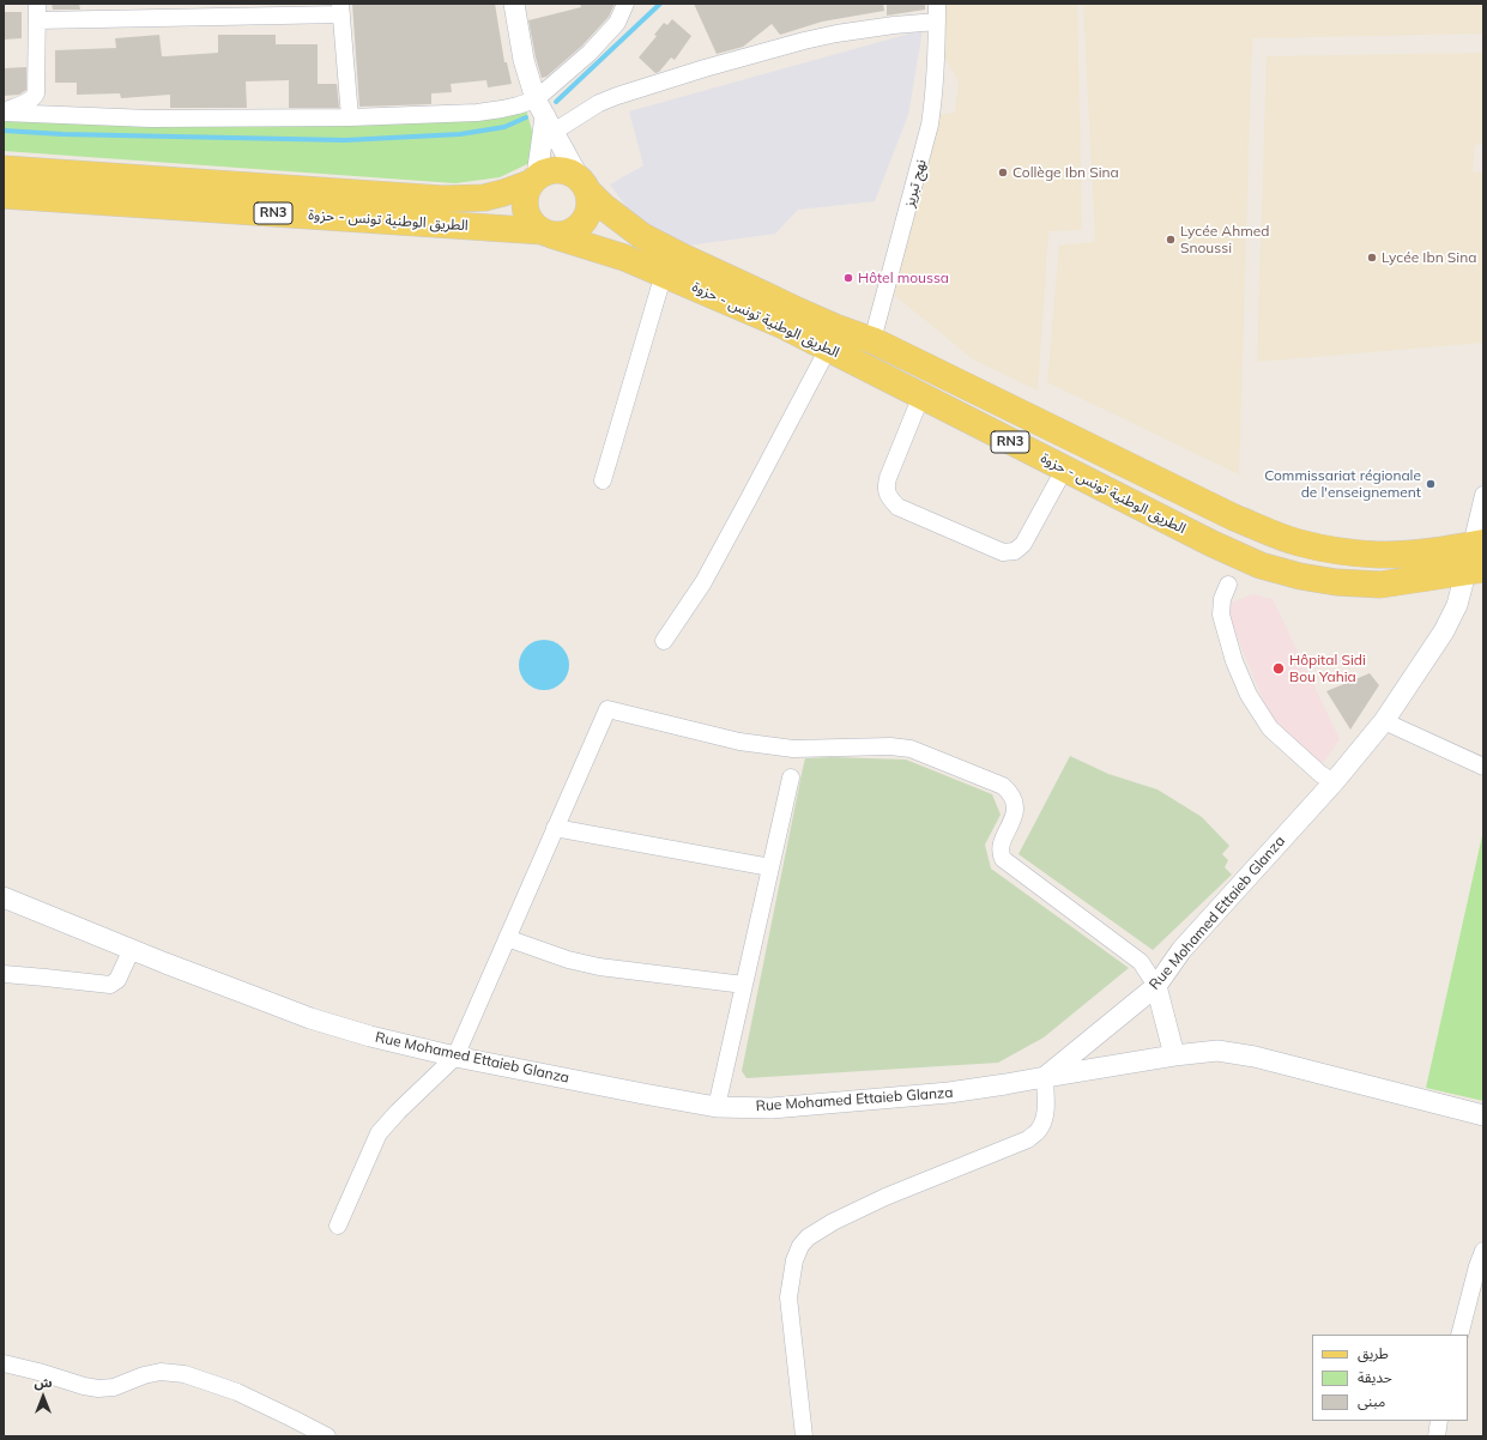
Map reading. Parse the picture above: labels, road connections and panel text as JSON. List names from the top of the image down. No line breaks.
{"streets":{"main road":["RN3","الطريق الوطنية تونس - حزوة"],"street":["نهج تبريز","Rue Mohamed Ettaieb Glanza"]},"crossings":[["نهج تبريز","الطريق الوطنية تونس - حزوة"],["RN3","الطريق الوطنية تونس - حزوة"],["الطريق الوطنية تونس - حزوة","Rue Mohamed Ettaieb Glanza"]],"places":["Collège Ibn Sina","Lycée Ahmed Snoussi","Lycée Ibn Sina","Hôtel moussa","Commissariat régionale de l'enseignement","Hôpital Sidi Bou Yahia"],"legend":["طريق","حديقة","مبنى"],"north":"top"}
